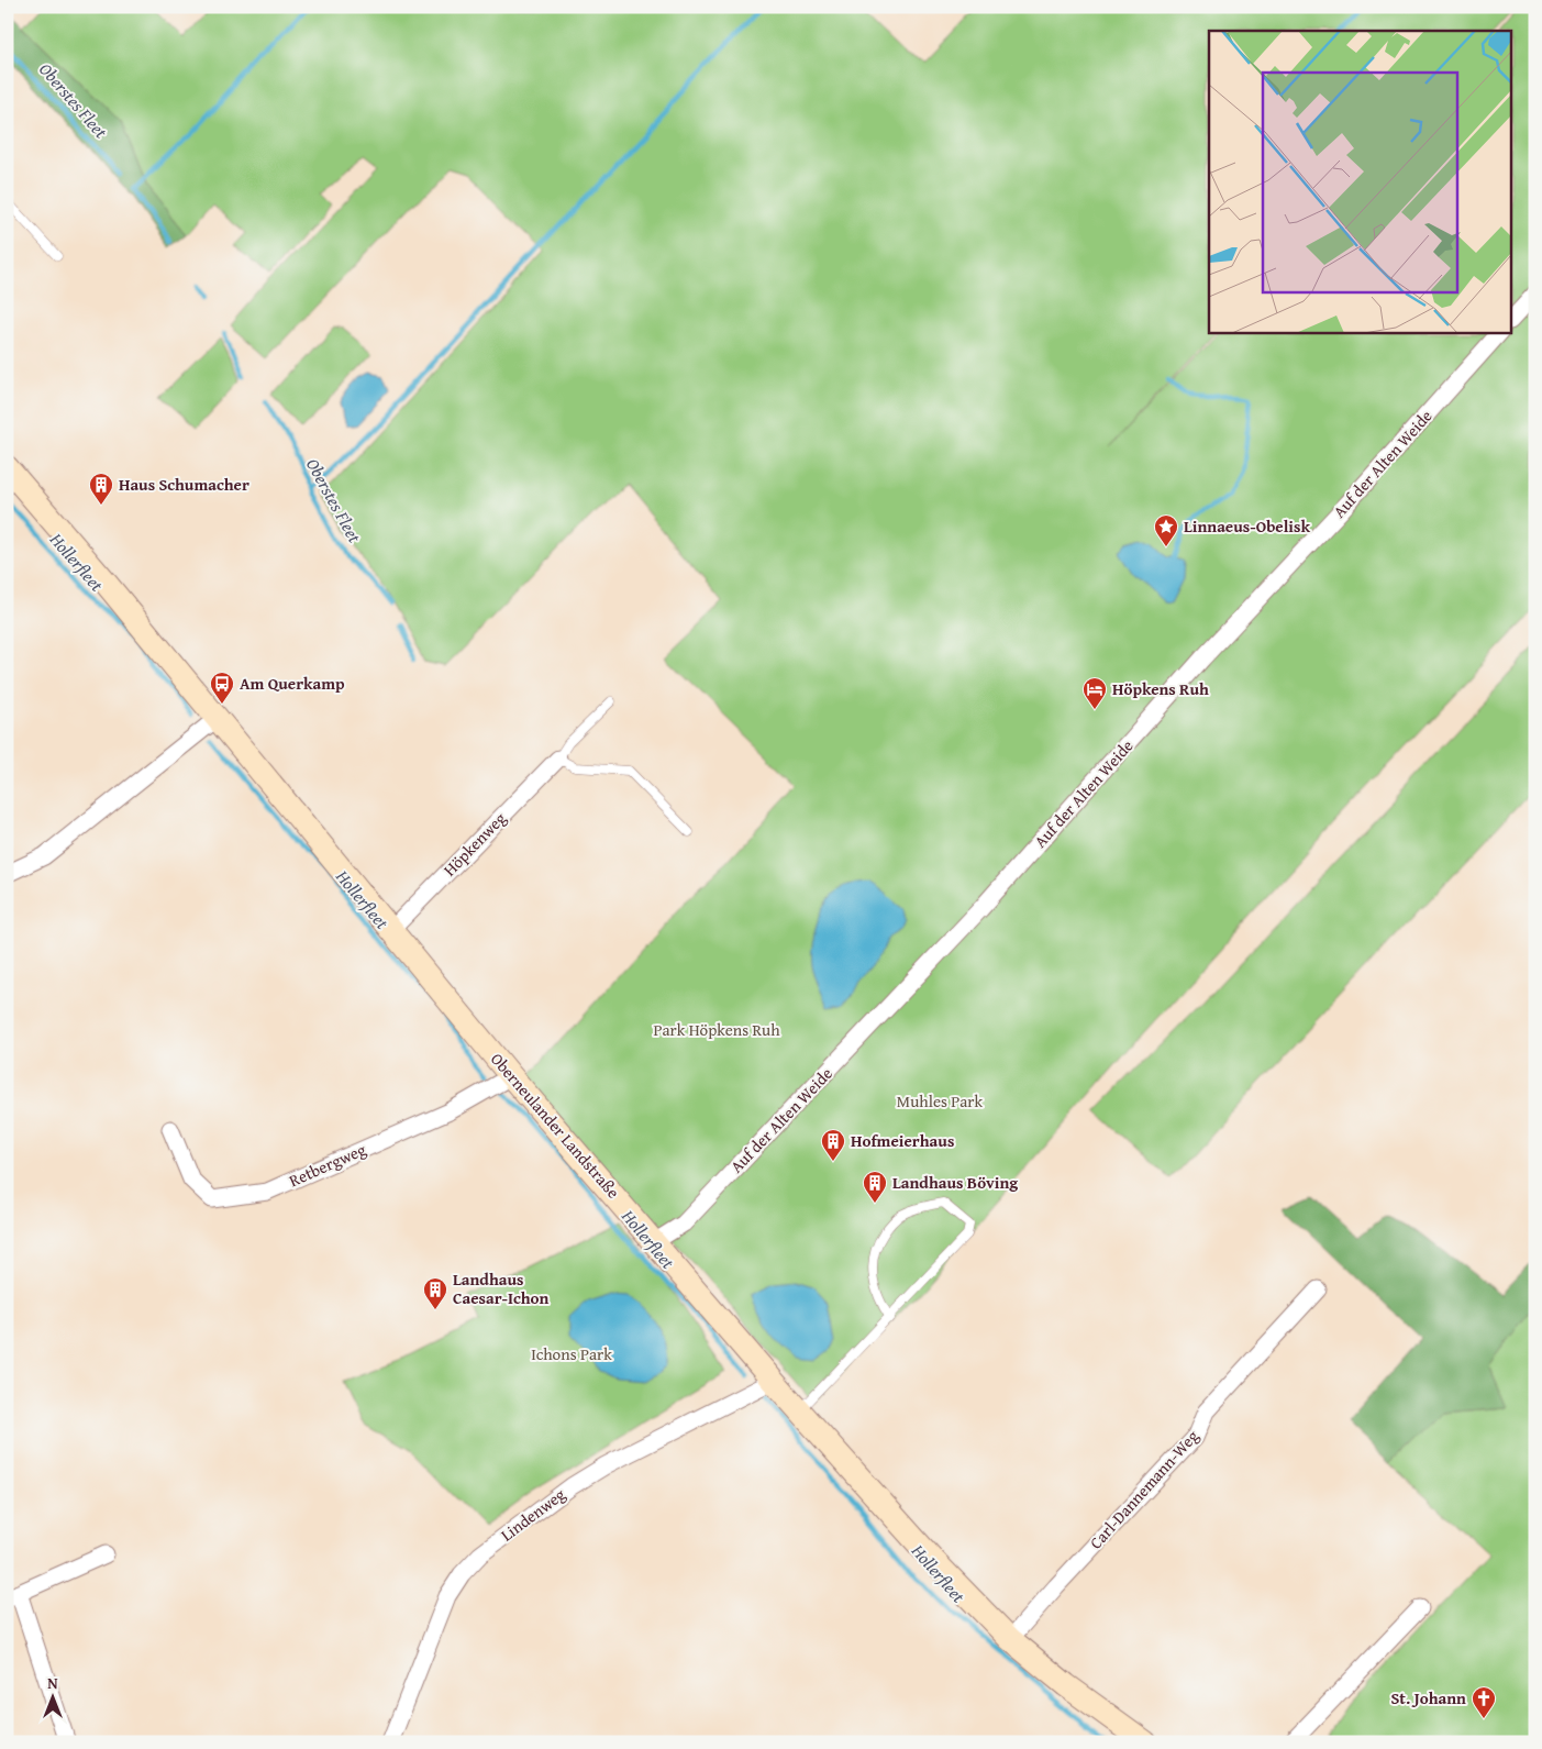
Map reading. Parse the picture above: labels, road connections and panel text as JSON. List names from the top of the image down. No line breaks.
{"streets":{"street":["Auf der Alten Weide","Höpkenweg","Oberneulander Landstraße","Retbergweg","Carl-Dannemann-Weg","Lindenweg"]},"crossings":[["Auf der Alten Weide","Oberneulander Landstraße"],["Höpkenweg","Oberneulander Landstraße"],["Oberneulander Landstraße","Retbergweg"],["Oberneulander Landstraße","Carl-Dannemann-Weg"],["Oberneulander Landstraße","Lindenweg"]],"water":["Oberstes Fleet","Hollerfleet"],"parks":["Park Höpkens Ruh","Muhles Park","Ichons Park"],"places":{"building":["Haus Schumacher","Hofmeierhaus","Landhaus Böving","Landhaus Caesar-Ichon"],"place":["Linnaeus-Obelisk"],"bus stop":["Am Querkamp"],"hotel":["Höpkens Ruh"],"church":["St. Johann"]},"north":"top"}
